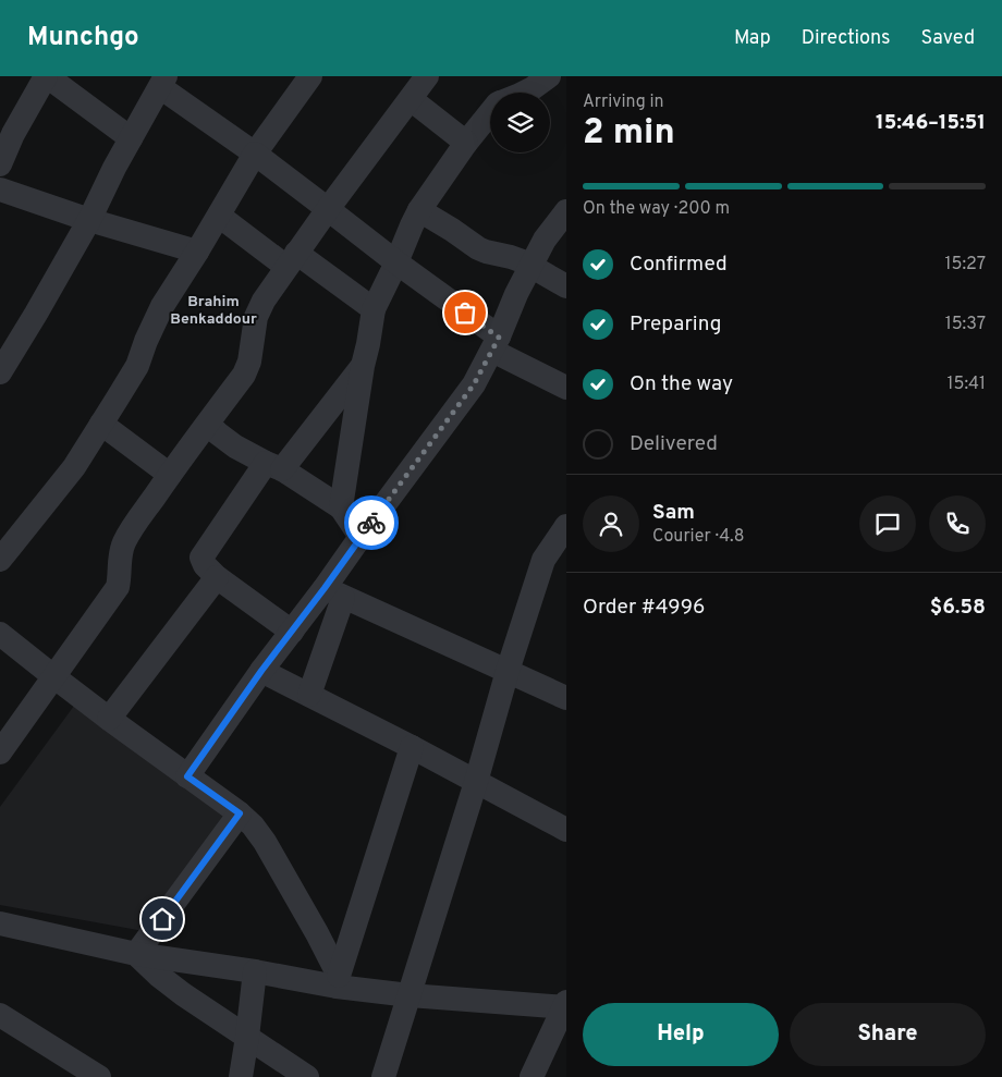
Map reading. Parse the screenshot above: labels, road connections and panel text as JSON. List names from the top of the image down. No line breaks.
{"districts":["Brahim Benkaddour"],"page":{"header":"Munchgo","nav":["Map","Directions","Saved"],"heading":["2 min","Arriving in","15:46–15:51"],"panel":["Sam","Courier · 4.8","Order #4996","$6.58"],"bar":"On the way · 200 m","list":[["Confirmed","15:27"],["Preparing","15:37"],["On the way","15:41"],"Delivered"],"buttons":["Help","Share"]}}
